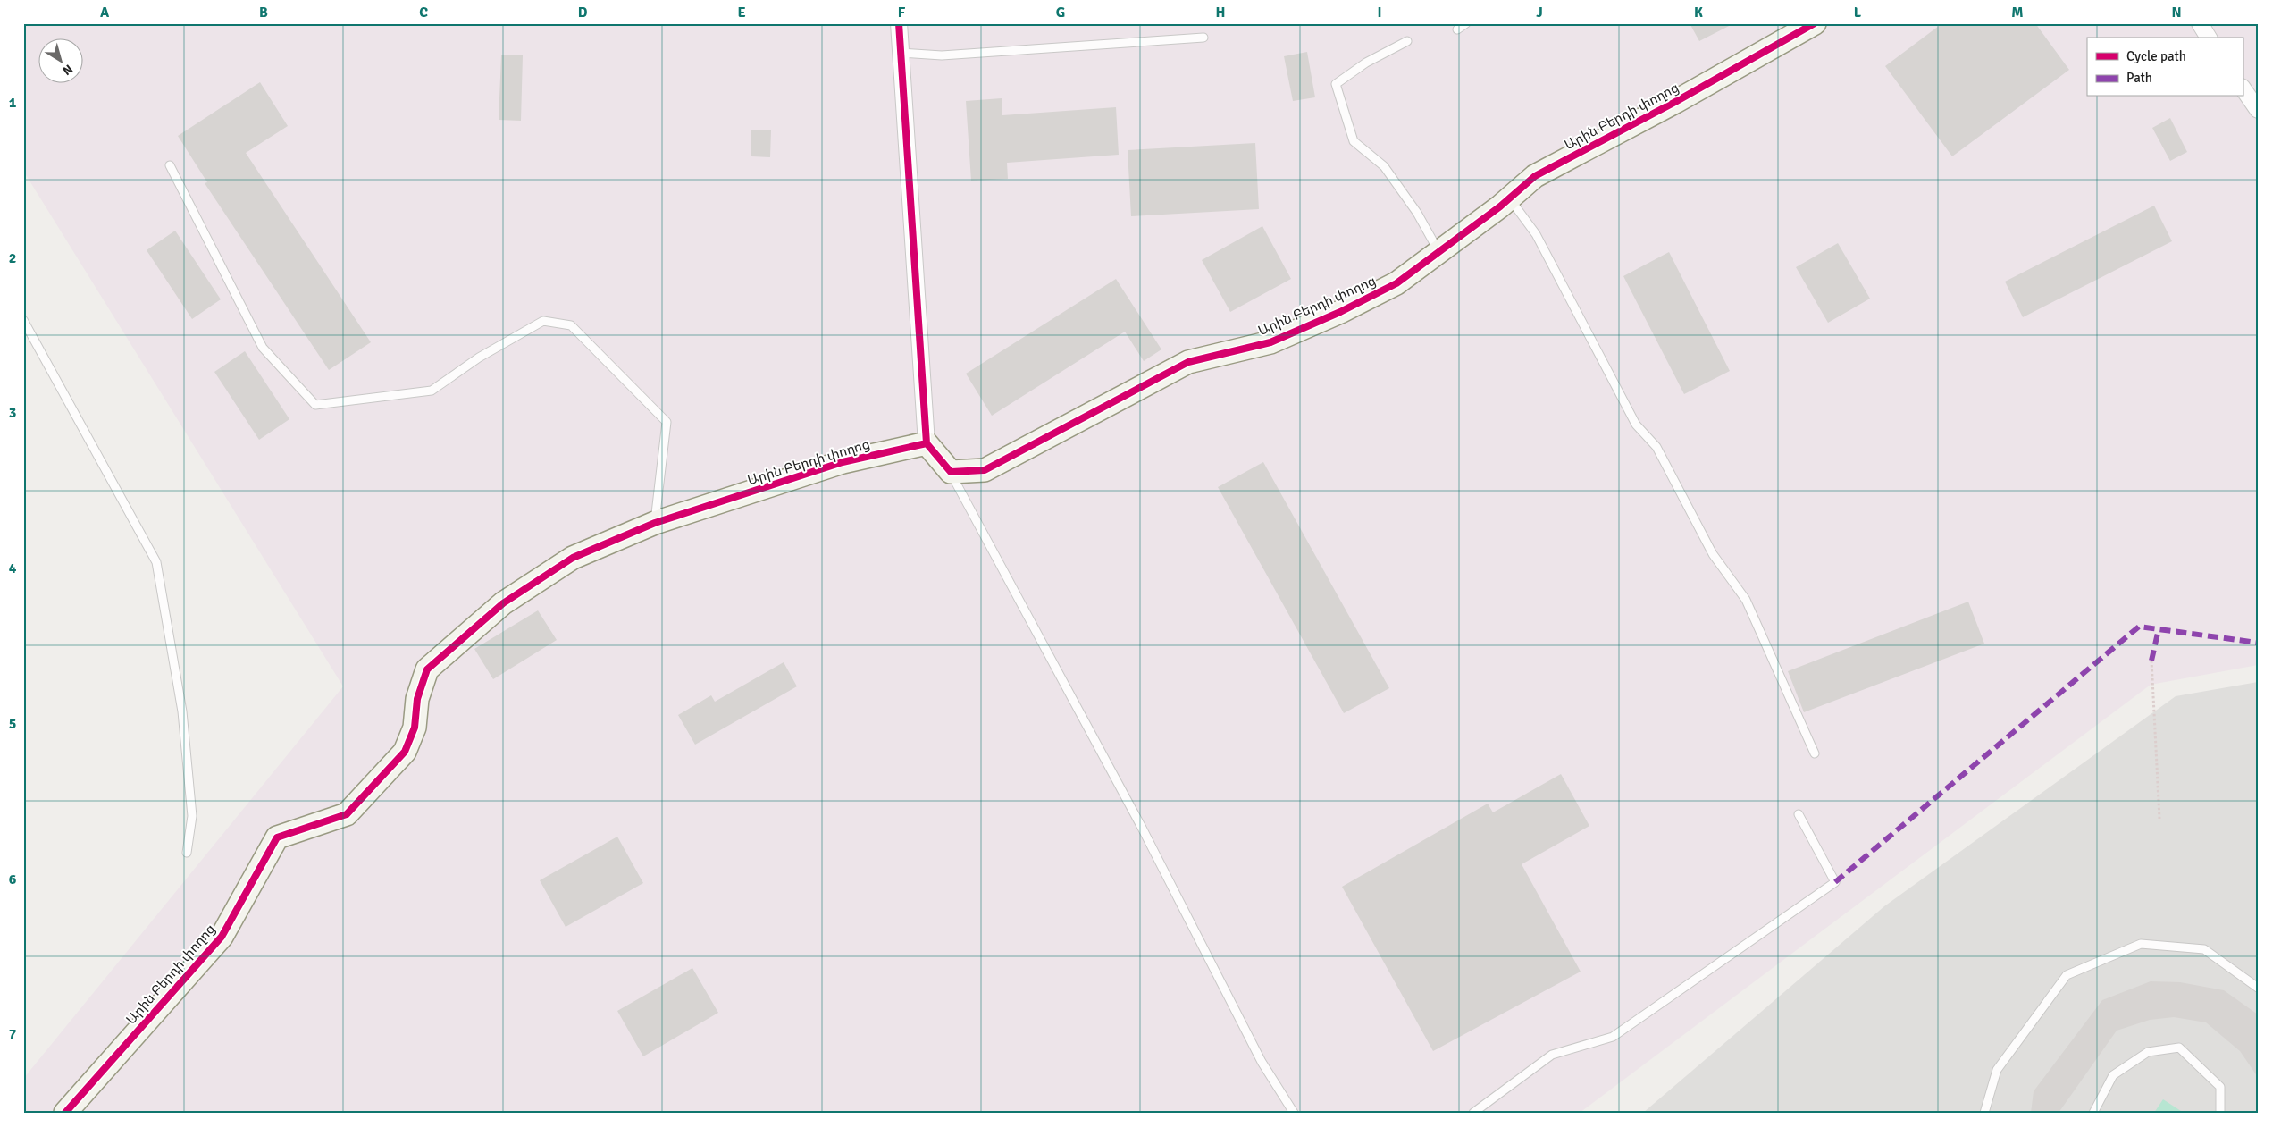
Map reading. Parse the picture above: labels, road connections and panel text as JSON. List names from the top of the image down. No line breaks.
{"streets":{"street":["Արին Բերդի փողոց"]},"legend":["Cycle path","Path"],"north":"bottom right","grid":{"columns":["A","B","C","D","E","F","G","H","I","J","K","L","M","N"],"rows":["1","2","3","4","5","6","7"]}}
